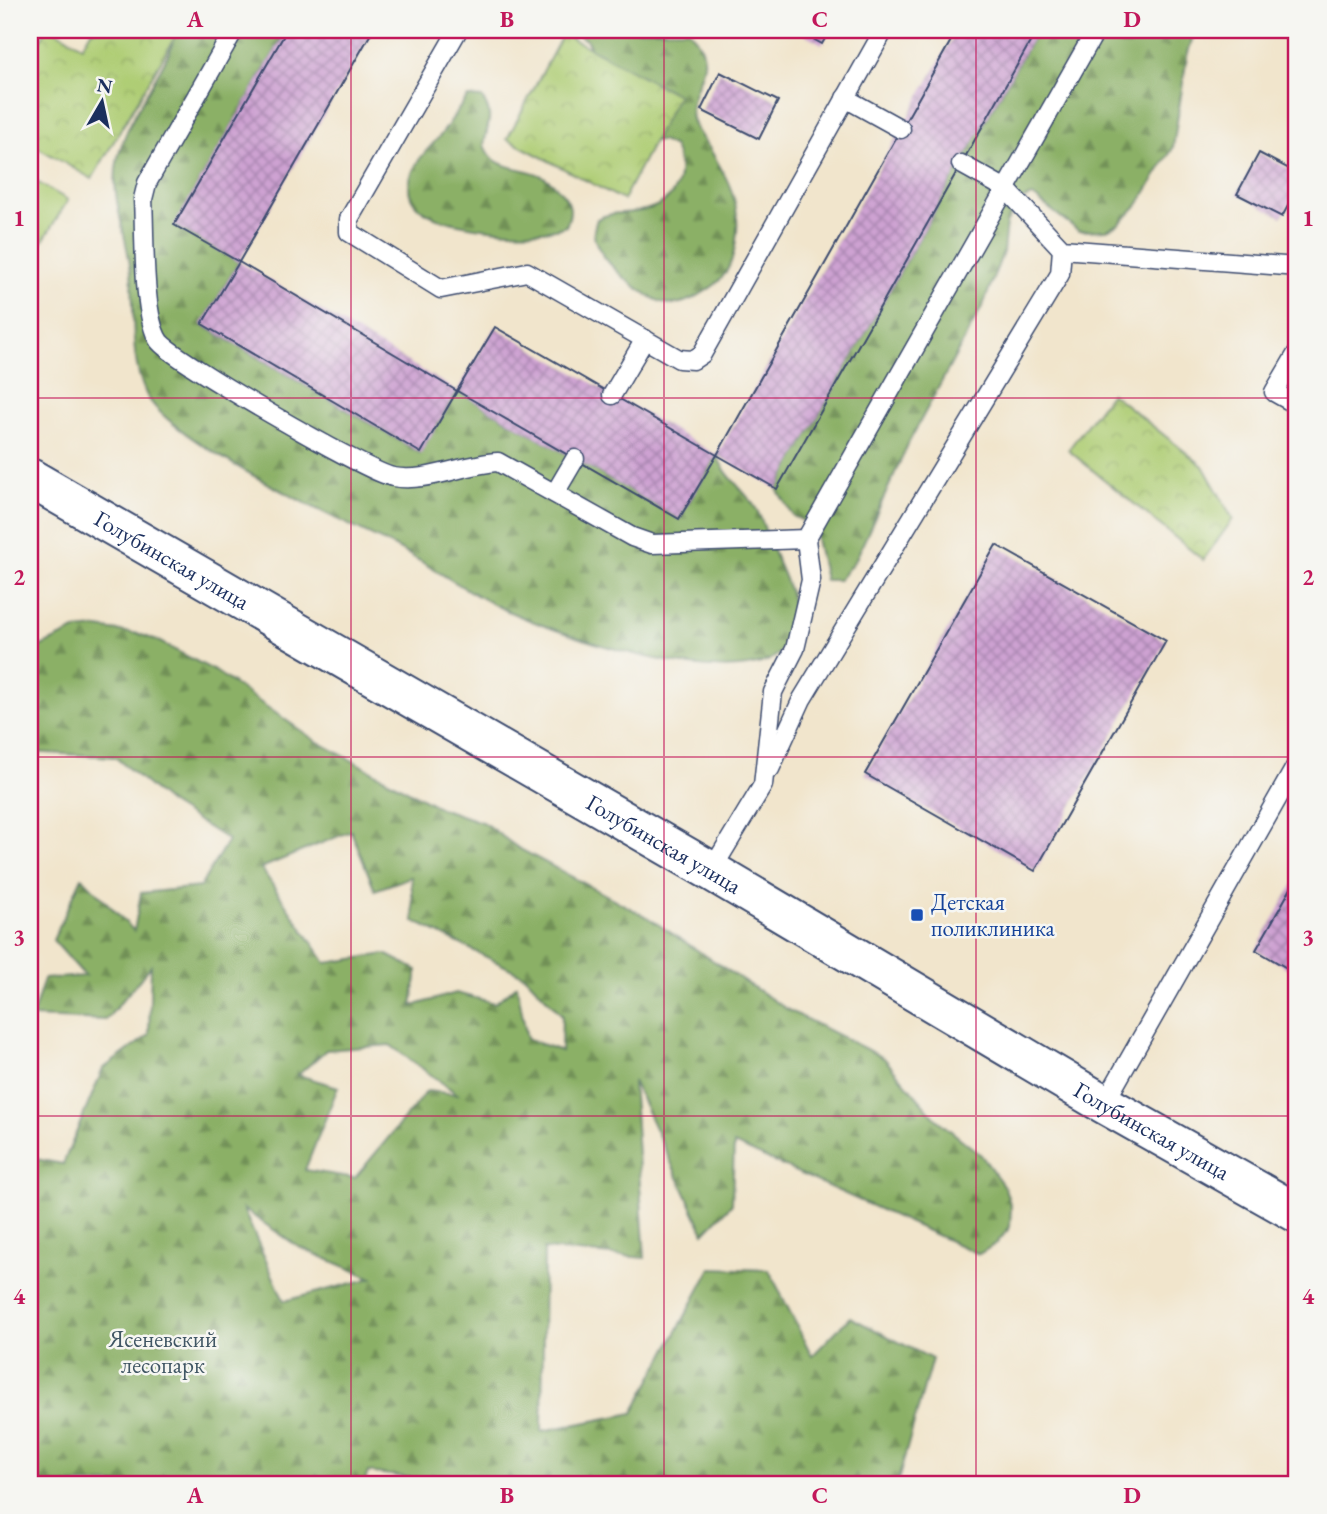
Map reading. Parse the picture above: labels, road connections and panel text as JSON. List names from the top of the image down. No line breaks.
{"streets":{"street":["Голубинская улица"]},"parks":["Ясеневский лесопарк"],"places":{"transit":["Детская поликлиника"]},"north":"top","grid":{"columns":["A","B","C","D"],"rows":["1","2","3","4"]}}
